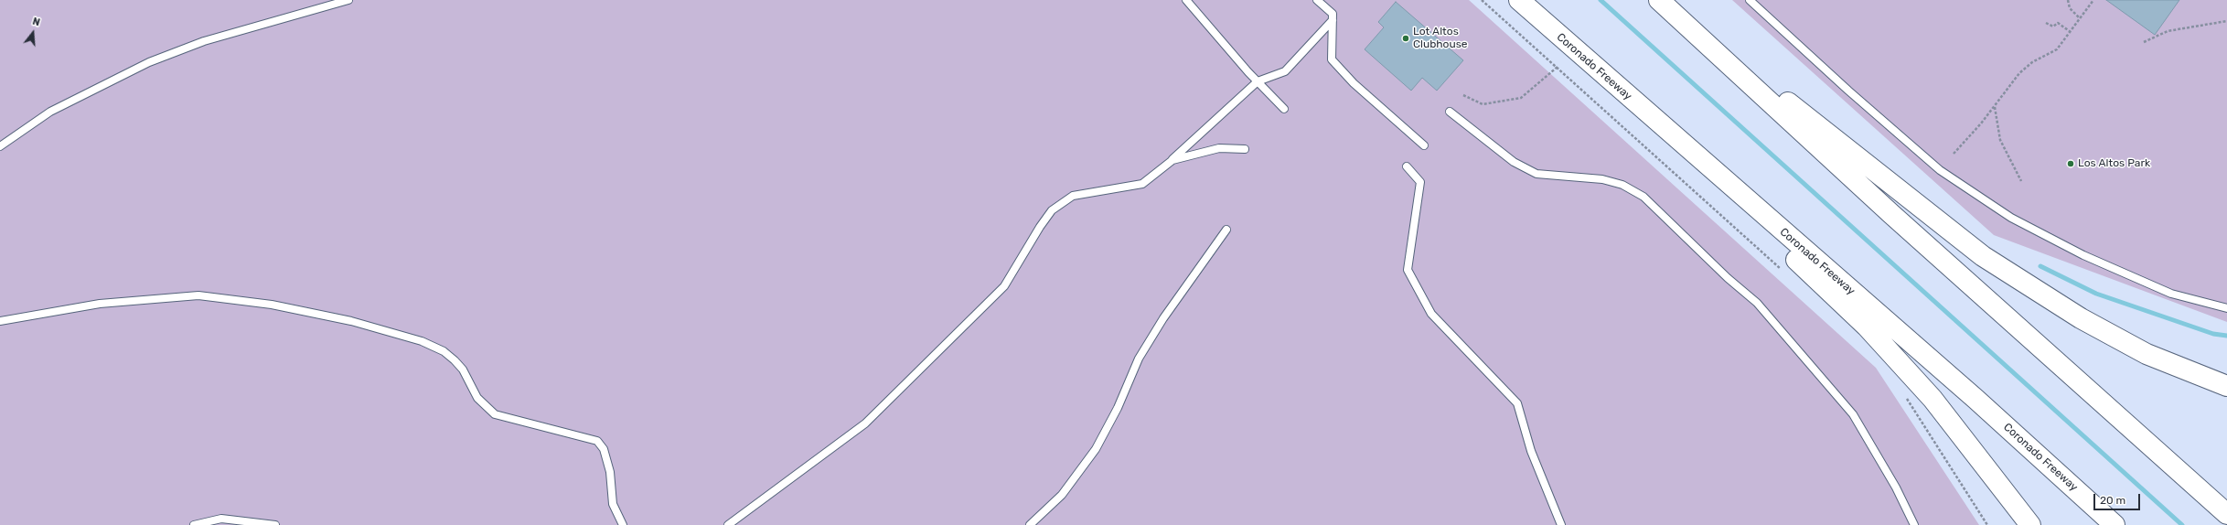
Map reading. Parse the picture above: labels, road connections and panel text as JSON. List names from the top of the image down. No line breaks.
{"streets":{"highway":["Coronado Freeway"]},"places":["Lot Altos Clubhouse","Los Altos Park"],"scale_bar":"20 m","north":"top"}
